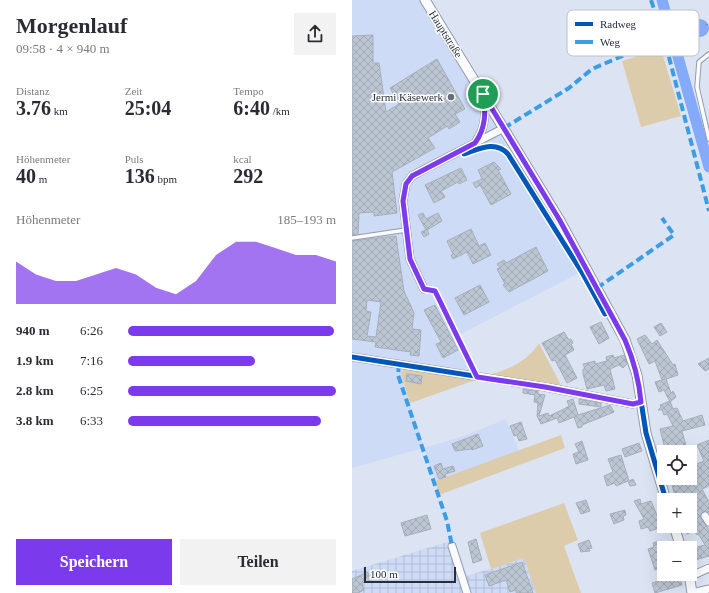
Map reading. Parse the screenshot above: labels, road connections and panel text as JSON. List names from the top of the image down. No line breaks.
{"streets":{"main road":["Hauptstraße"]},"places":["Jermi Käsewerk"],"legend":["Radweg","Weg"],"scale_bar":"100 m","page":{"heading":["Morgenlauf","09:58 · 4 × 940 m"],"stats":[["Distanz","3.76 km"],["Zeit","25:04"],["Tempo","6:40 /km"],["Höhenmeter","40 m"],["Puls","136 bpm"],["kcal","292"]],"chart":["Höhenmeter","185–193 m"],"list":[{"name":"940 m","note":"6:26"},{"name":"1.9 km","note":"7:16"},{"name":"2.8 km","note":"6:25"},{"name":"3.8 km","note":"6:33"}],"map_buttons":["+","−"],"buttons":["Speichern","Teilen"],"scale":"100 m"}}
